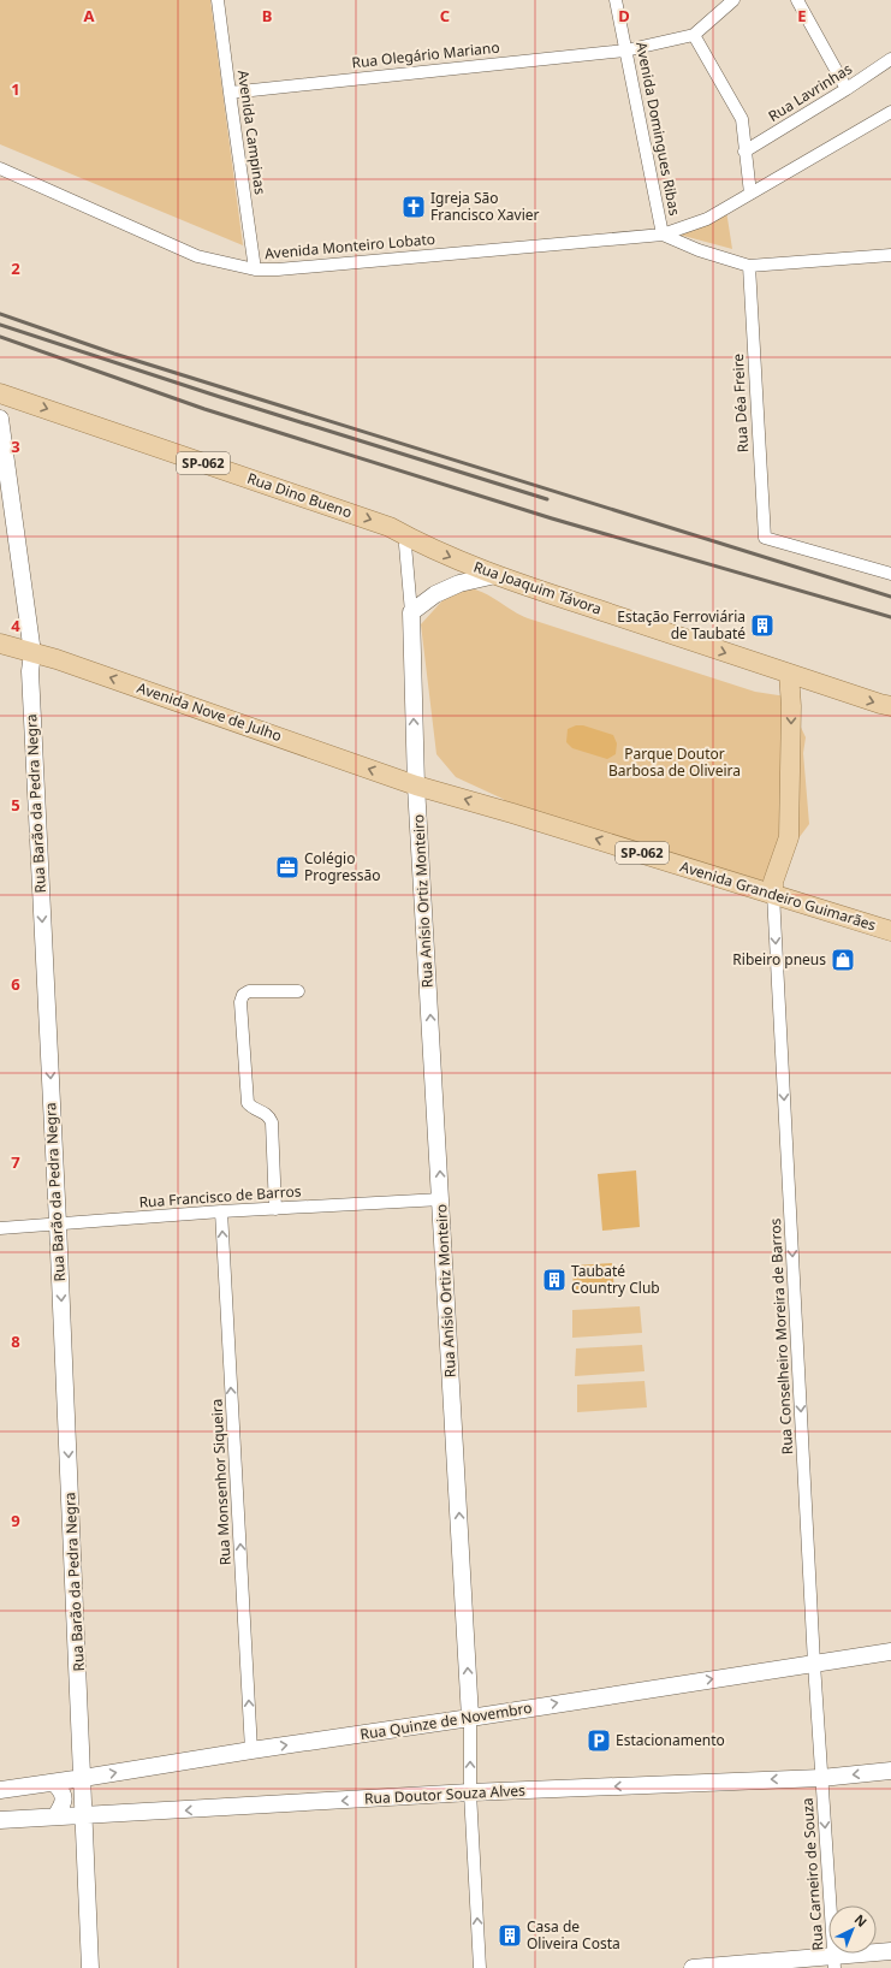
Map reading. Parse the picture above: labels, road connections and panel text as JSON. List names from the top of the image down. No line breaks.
{"streets":{"main road":["SP-062","Rua Dino Bueno","Rua Joaquim Távora","Avenida Nove de Julho","Avenida Grandeiro Guimarães"],"street":["Rua Olegário Mariano","Rua Lavrinhas","Avenida Domingues Ribas","Avenida Campinas","Avenida Monteiro Lobato","Rua Déa Freire","Rua Barão da Pedra Negra","Rua Anísio Ortiz Monteiro","Rua Francisco de Barros","Rua Conselheiro Moreira de Barros","Rua Monsenhor Siqueira","Rua Quinze de Novembro","Rua Doutor Souza Alves","Rua Carneiro de Souza"]},"crossings":[["Rua Olegário Mariano","Avenida Domingues Ribas"],["Rua Olegário Mariano","Avenida Campinas"],["Avenida Domingues Ribas","Avenida Monteiro Lobato"],["Avenida Campinas","Avenida Monteiro Lobato"],["Rua Dino Bueno","Rua Joaquim Távora"],["Rua Dino Bueno","Rua Anísio Ortiz Monteiro"],["Rua Joaquim Távora","Rua Anísio Ortiz Monteiro"],["Avenida Nove de Julho","Rua Barão da Pedra Negra"],["Avenida Nove de Julho","Avenida Grandeiro Guimarães"],["Avenida Nove de Julho","Rua Anísio Ortiz Monteiro"],["Rua Barão da Pedra Negra","Rua Francisco de Barros"],["Rua Barão da Pedra Negra","Rua Quinze de Novembro"],["Rua Barão da Pedra Negra","Rua Doutor Souza Alves"],["Avenida Grandeiro Guimarães","Rua Anísio Ortiz Monteiro"],["Avenida Grandeiro Guimarães","Rua Conselheiro Moreira de Barros"],["Rua Anísio Ortiz Monteiro","Rua Francisco de Barros"],["Rua Anísio Ortiz Monteiro","Rua Quinze de Novembro"],["Rua Anísio Ortiz Monteiro","Rua Doutor Souza Alves"],["Rua Francisco de Barros","Rua Monsenhor Siqueira"],["Rua Conselheiro Moreira de Barros","Rua Quinze de Novembro"],["Rua Conselheiro Moreira de Barros","Rua Doutor Souza Alves"],["Rua Conselheiro Moreira de Barros","Rua Carneiro de Souza"],["Rua Monsenhor Siqueira","Rua Quinze de Novembro"],["Rua Doutor Souza Alves","Rua Carneiro de Souza"]],"one_way":["Rua Dino Bueno","Rua Joaquim Távora","Avenida Nove de Julho","Rua Barão da Pedra Negra","Avenida Grandeiro Guimarães","Rua Anísio Ortiz Monteiro","Rua Conselheiro Moreira de Barros","Rua Monsenhor Siqueira","Rua Quinze de Novembro","Rua Doutor Souza Alves","Rua Carneiro de Souza"],"parks":["Parque Doutor Barbosa de Oliveira"],"places":{"church":["Igreja São Francisco Xavier"],"building":["Estação Ferroviária de Taubaté","Taubaté Country Club","Casa de Oliveira Costa"],"office":["Colégio Progressão"],"shop":["Ribeiro pneus"],"parking":["Estacionamento"]},"north":"top right","grid":{"columns":["A","B","C","D","E"],"rows":["1","2","3","4","5","6","7","8","9"]}}
